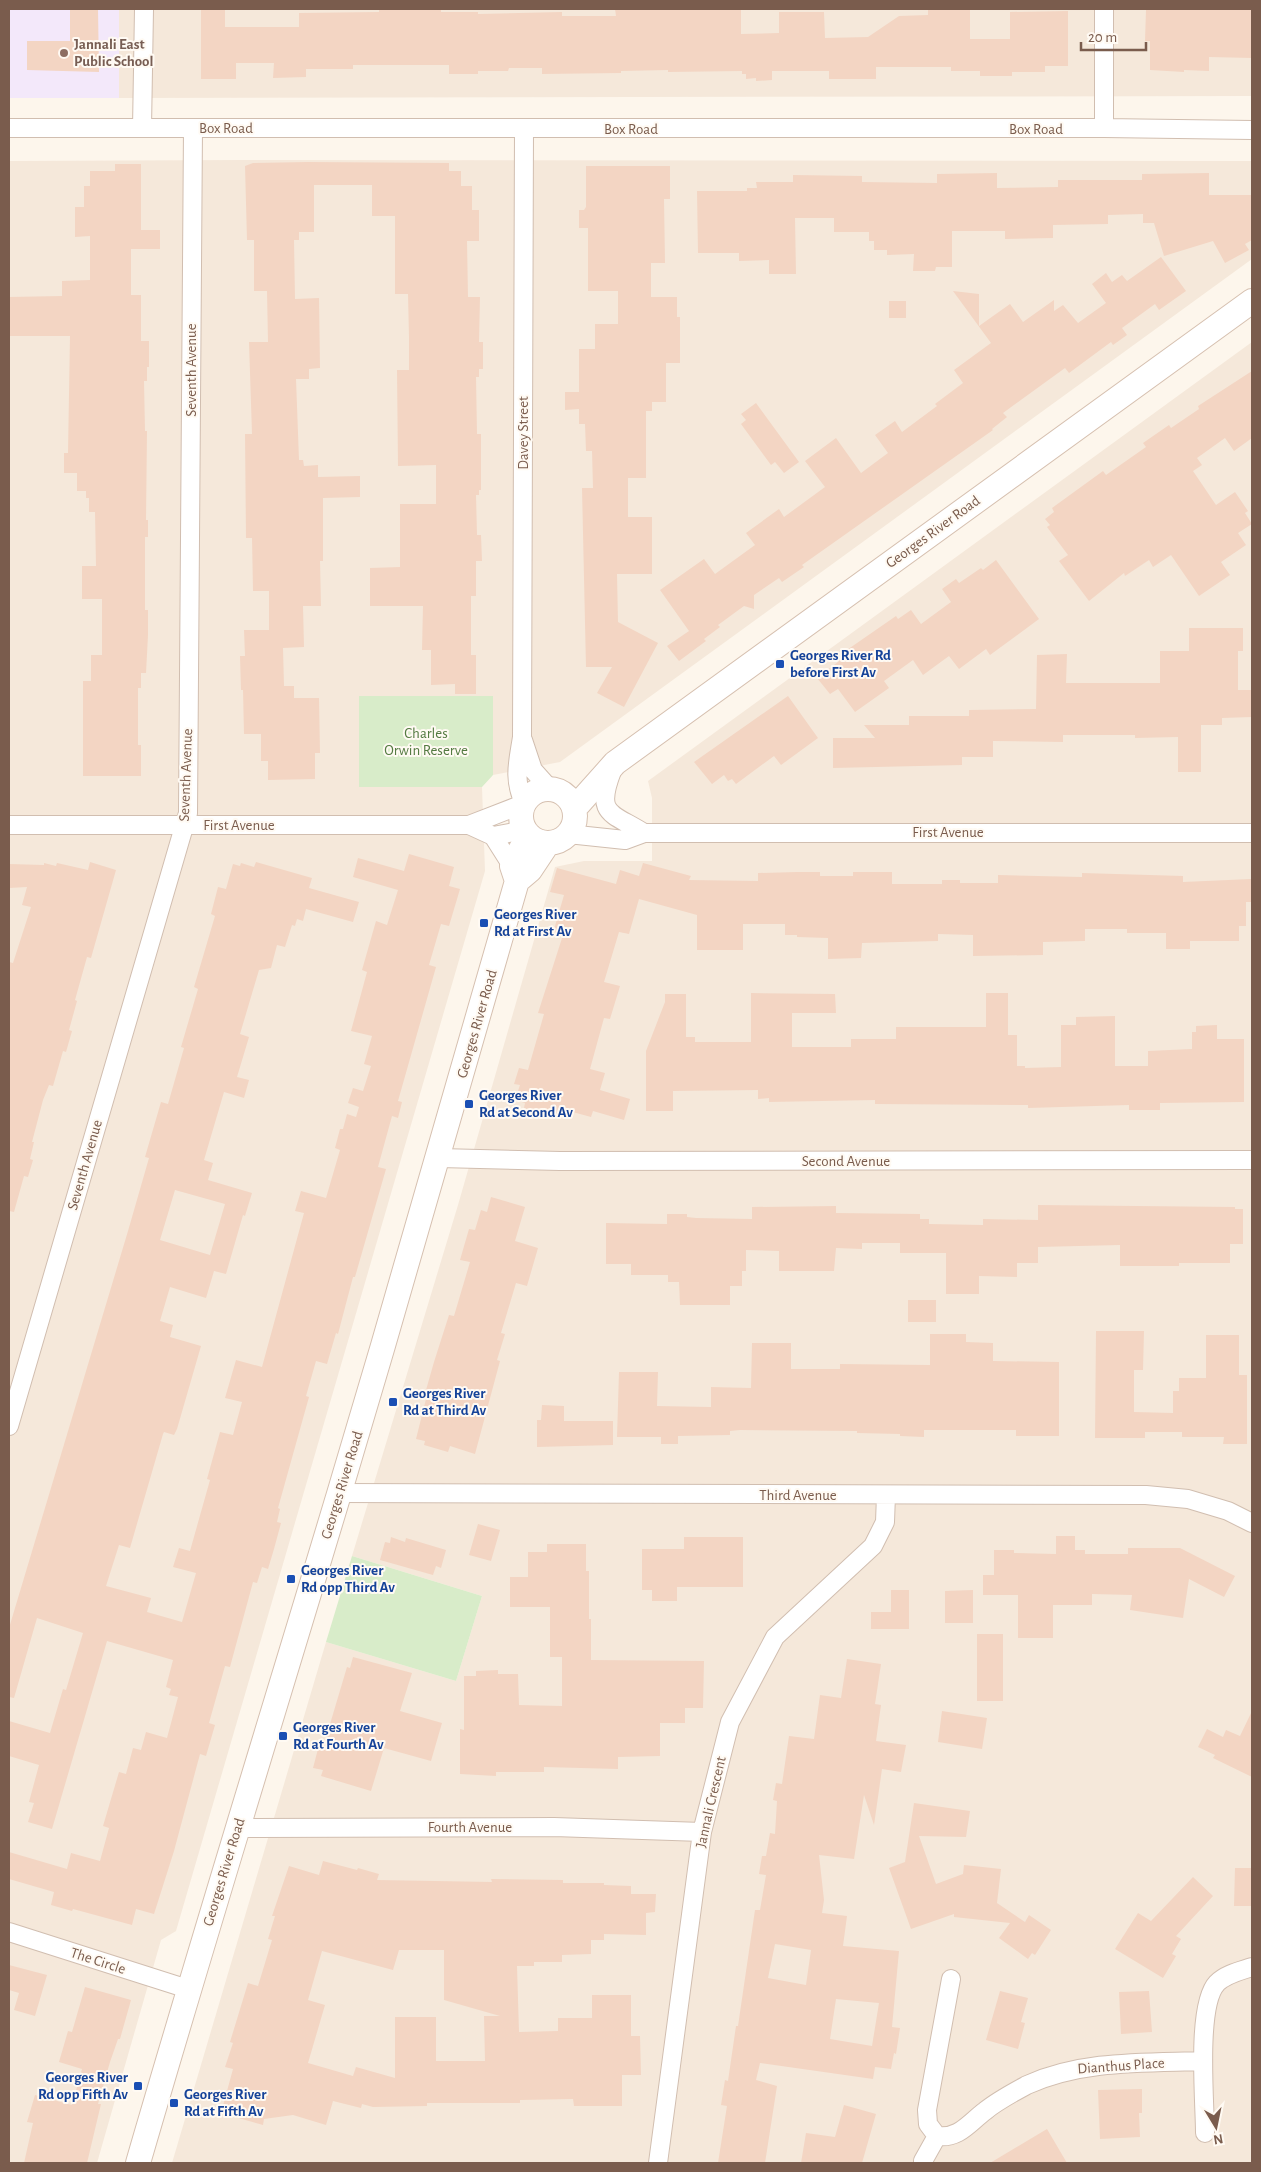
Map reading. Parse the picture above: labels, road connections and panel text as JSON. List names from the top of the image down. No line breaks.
{"streets":{"street":["Box Road","Seventh Avenue","Davey Street","Georges River Road","First Avenue","Second Avenue","Third Avenue","Jannali Crescent","Fourth Avenue","The Circle","Dianthus Place"]},"crossings":[["Box Road","Seventh Avenue"],["Box Road","Davey Street"],["Seventh Avenue","First Avenue"],["Davey Street","Georges River Road"],["Davey Street","First Avenue"],["Georges River Road","First Avenue"],["Georges River Road","Second Avenue"],["Georges River Road","Third Avenue"],["Georges River Road","Fourth Avenue"],["Georges River Road","The Circle"],["Third Avenue","Jannali Crescent"],["Jannali Crescent","Fourth Avenue"]],"parks":["Charles Orwin Reserve"],"places":{"other":["Jannali East Public School"],"transit":["Georges River Rd before First Av","Georges River Rd at First Av","Georges River Rd at Second Av","Georges River Rd at Third Av","Georges River Rd opp Third Av","Georges River Rd at Fourth Av","Georges River Rd opp Fifth Av","Georges River Rd at Fifth Av"]},"scale_bar":"20 m","north":"bottom"}
